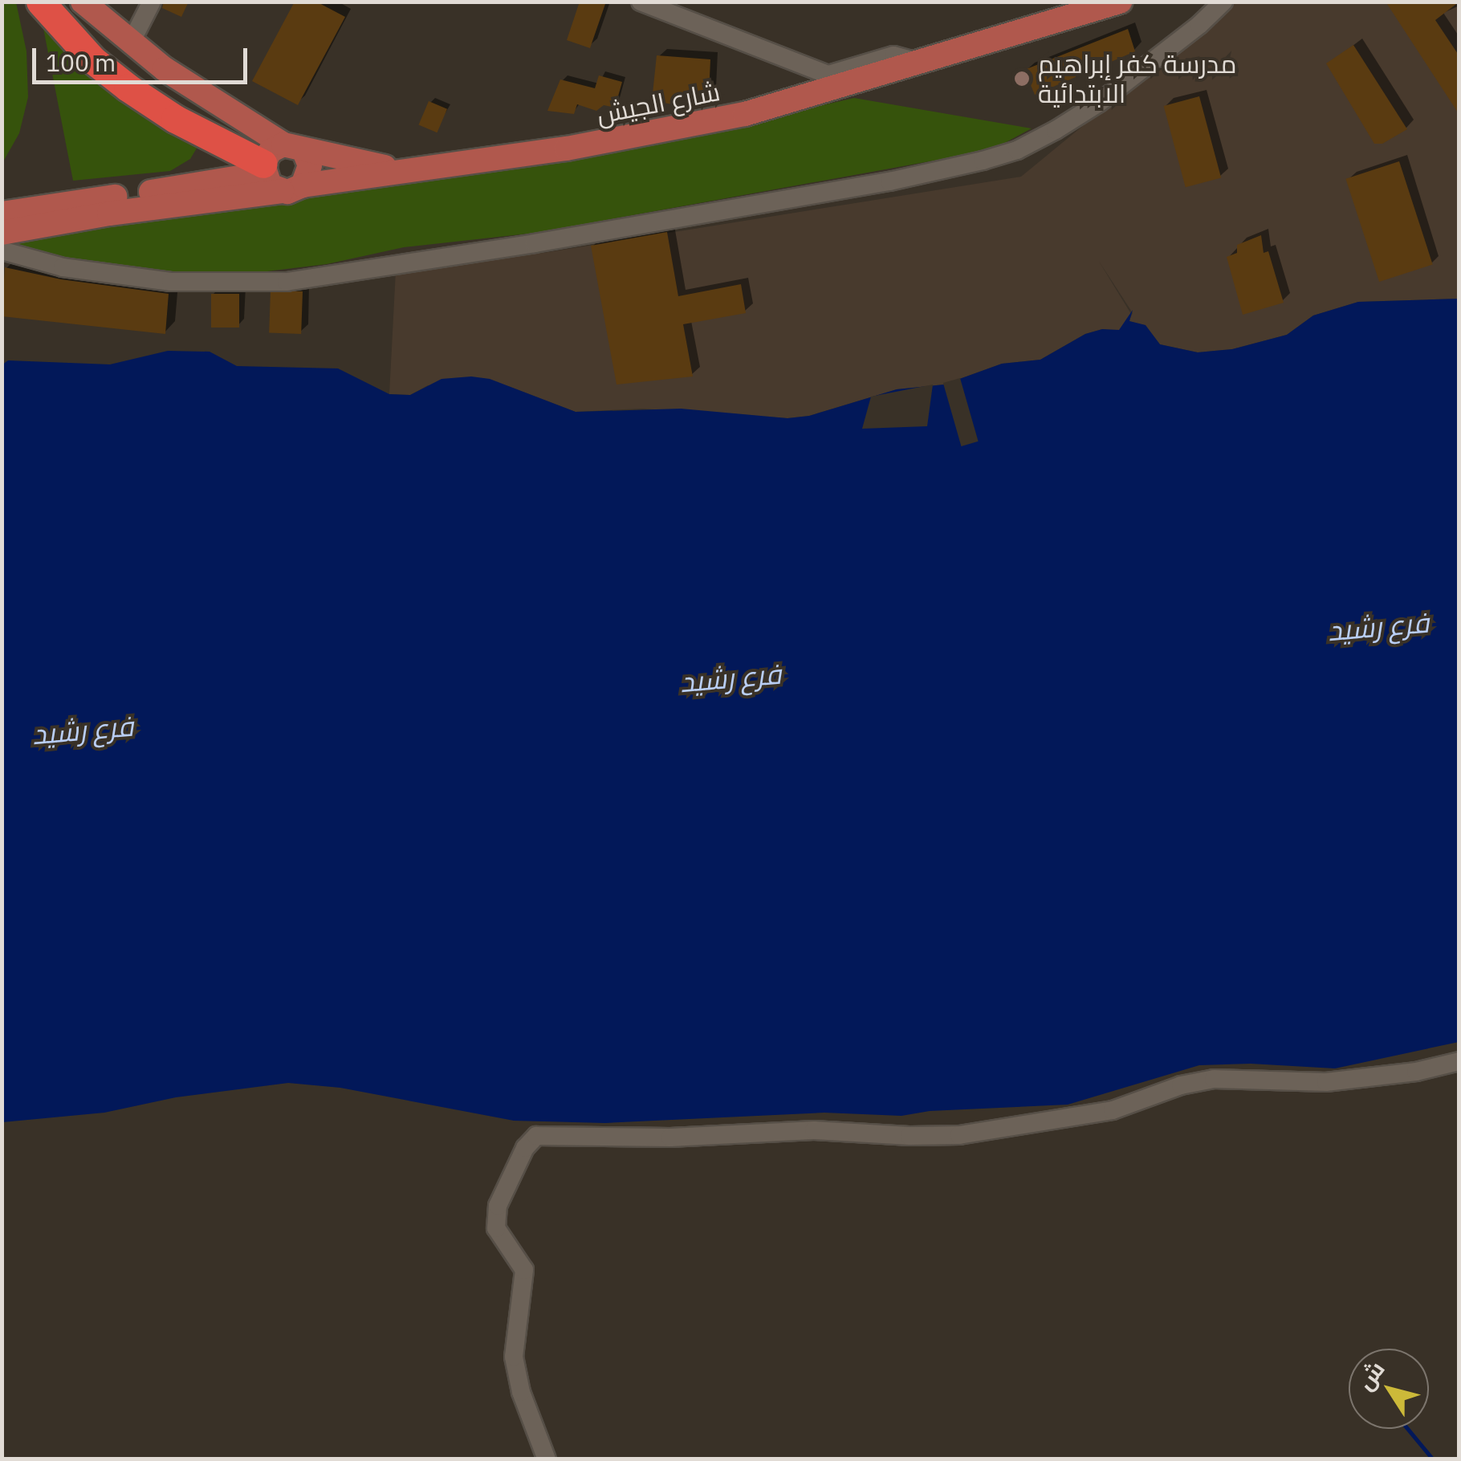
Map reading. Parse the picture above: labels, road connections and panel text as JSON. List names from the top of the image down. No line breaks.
{"streets":{"main road":["شارع الجيش"]},"water":["فرع رشيد"],"places":["مدرسة كفر إبراهيم الابتدائية"],"scale_bar":"100 m","north":"top left"}
